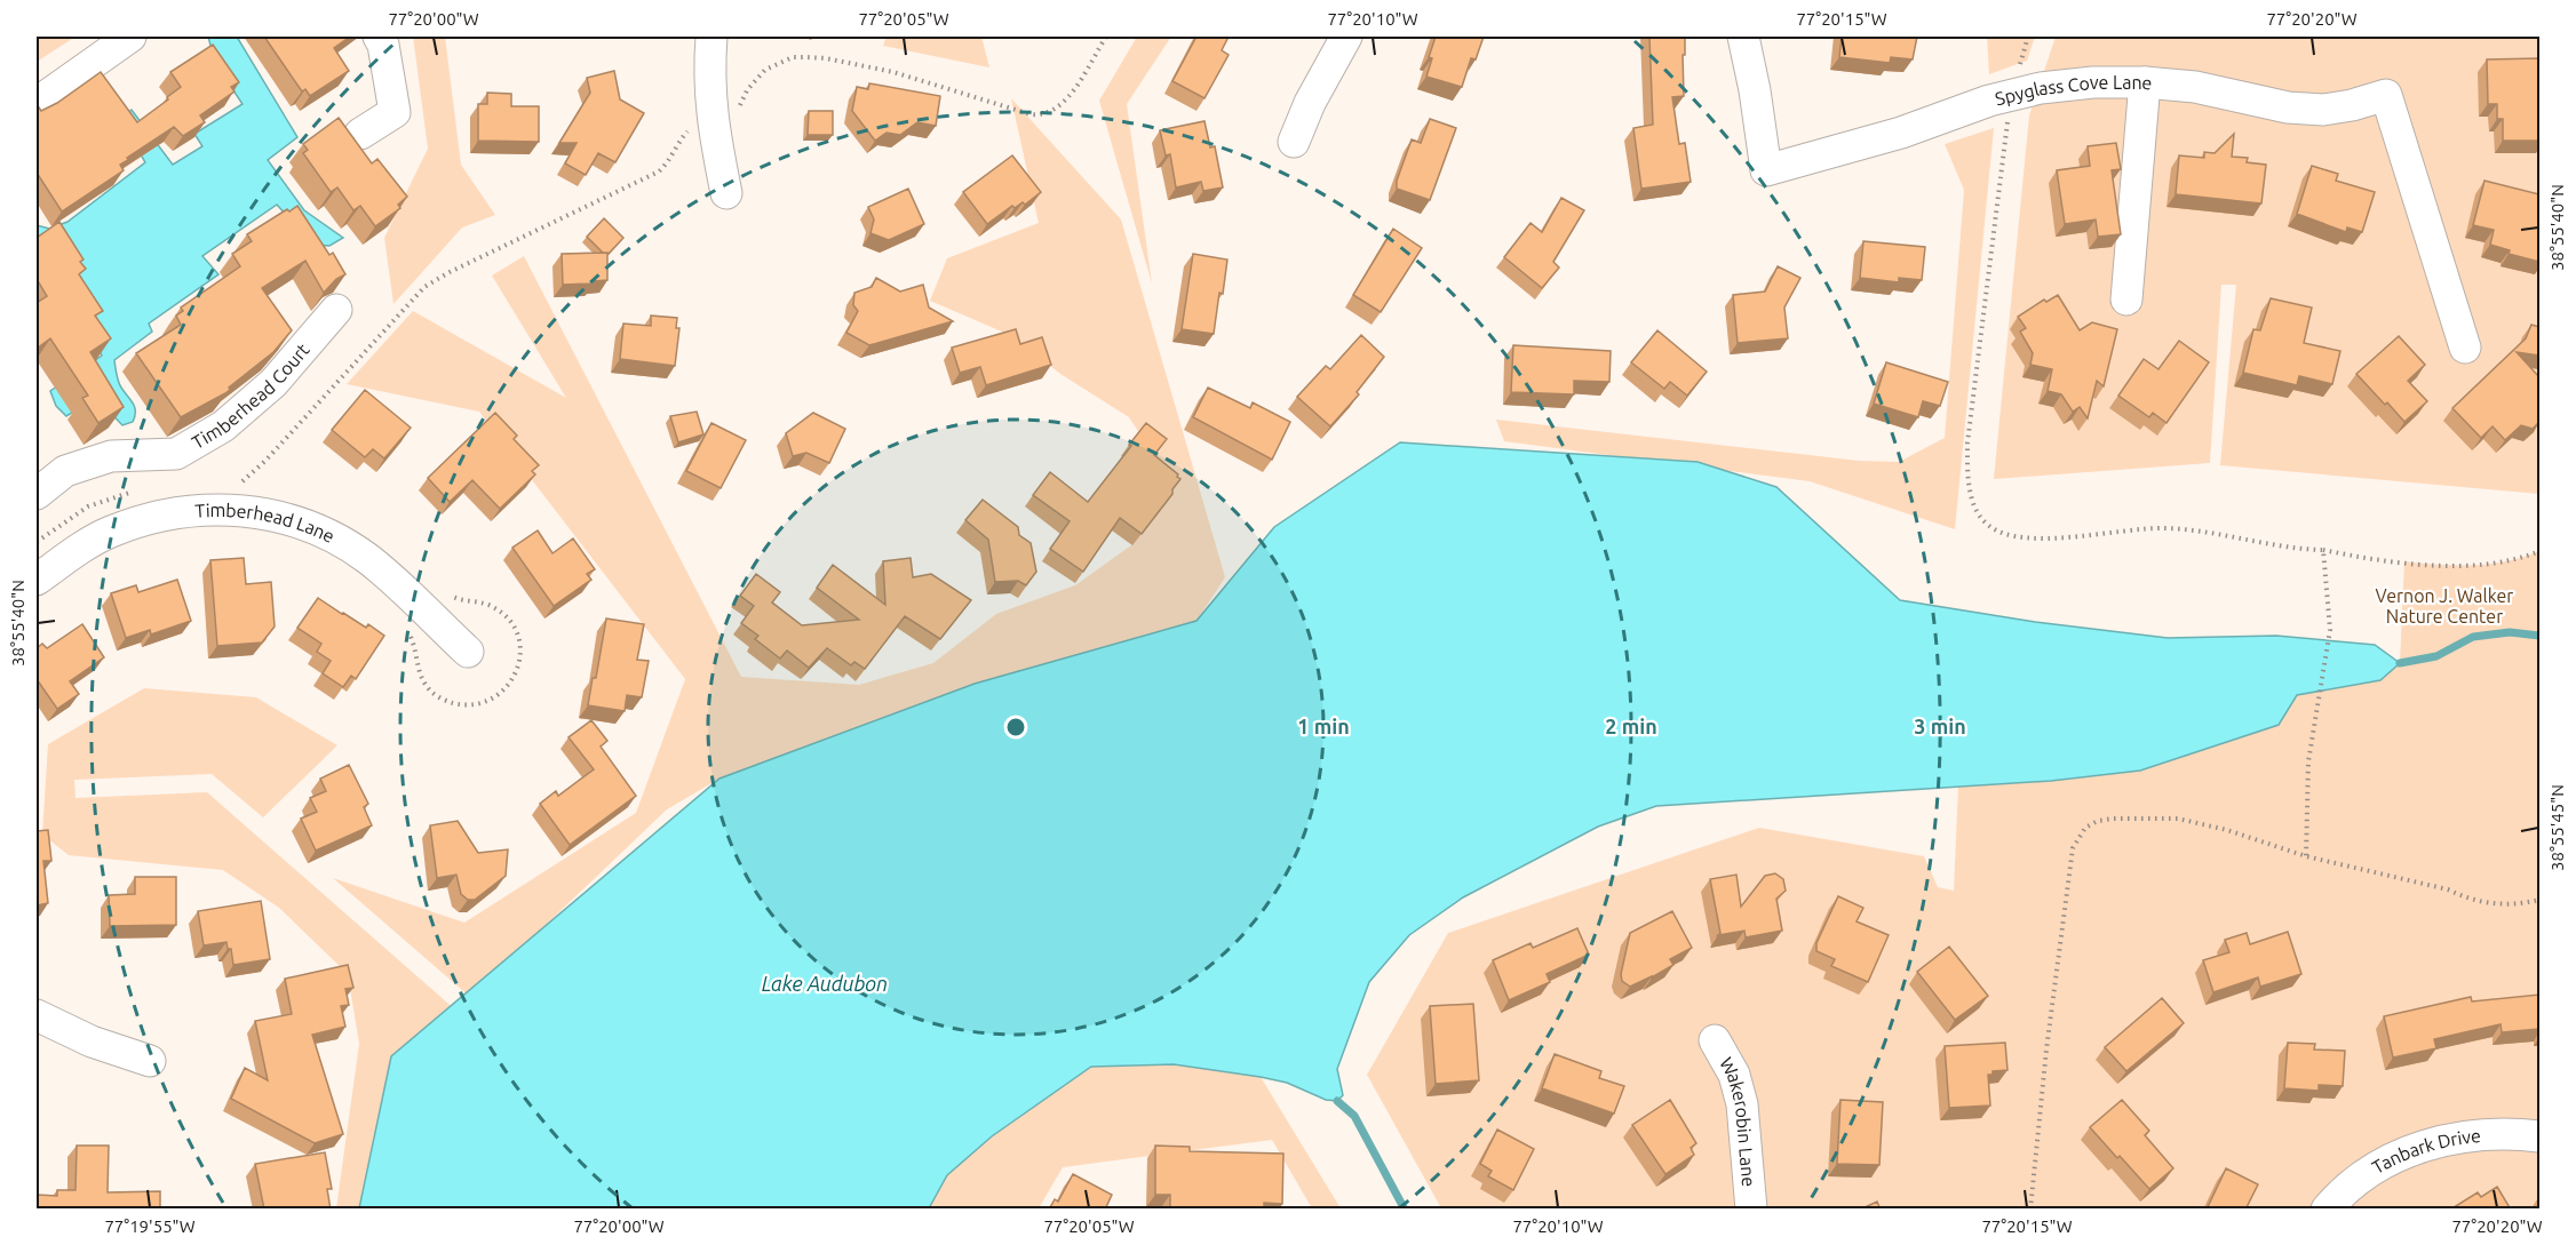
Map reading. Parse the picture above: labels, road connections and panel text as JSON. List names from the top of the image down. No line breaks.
{"streets":{"street":["Spyglass Cove Lane","Timberhead Court","Timberhead Lane","Wakerobin Lane","Tanbark Drive"]},"water":["Lake Audubon"],"parks":["Vernon J. Walker Nature Center"],"coordinates":["77°20'00\"W","77°20'05\"W","77°20'10\"W","77°20'15\"W","77°20'20\"W","38°55'40\"N","38°55'45\"N","77°19'55\"W"],"rings":["1 min","2 min","3 min"]}
